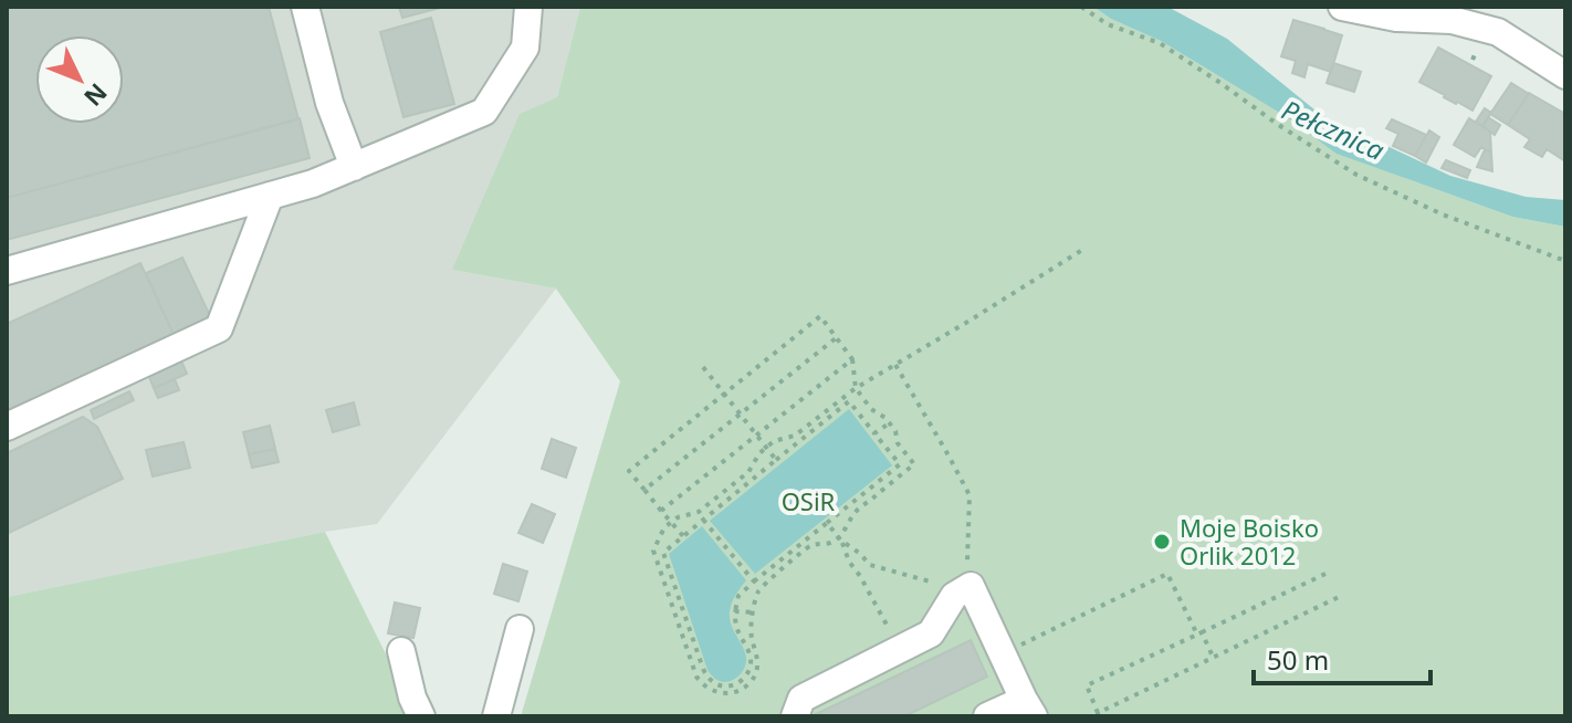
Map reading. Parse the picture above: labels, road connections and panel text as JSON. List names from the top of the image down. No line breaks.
{"water":["Pełcznica"],"parks":["OSiR"],"places":["Moje Boisko Orlik 2012"],"scale_bar":"50 m","north":"bottom right"}
